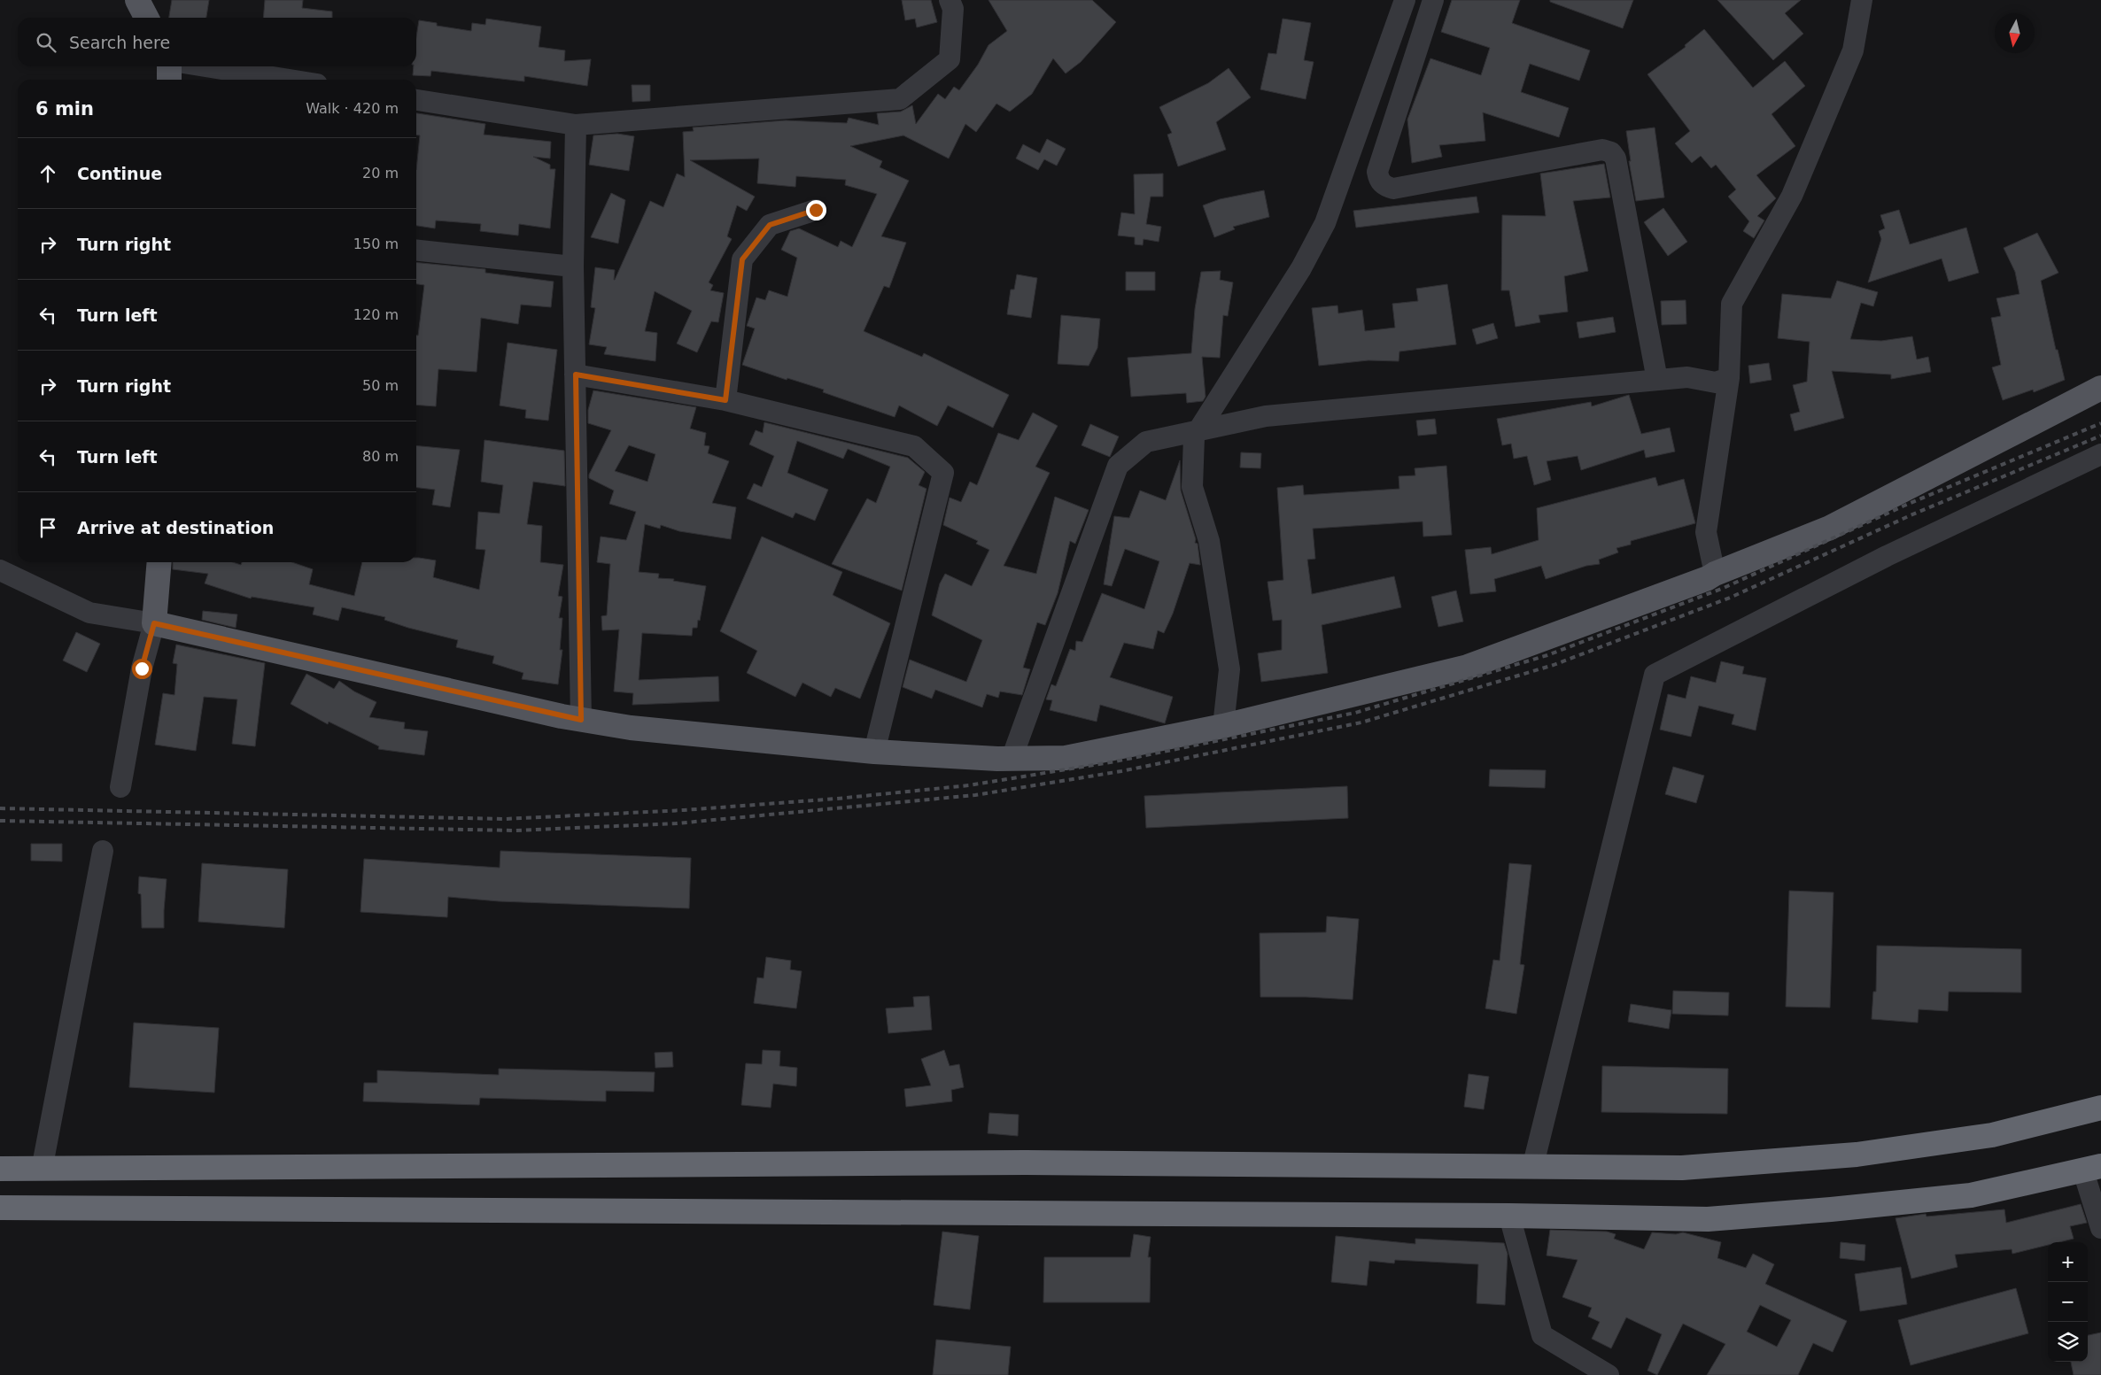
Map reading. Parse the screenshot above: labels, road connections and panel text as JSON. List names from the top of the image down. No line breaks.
{"north":"bottom","page":{"search":"Search here","heading":["6 min","Walk · 420 m"],"list":[["Continue","20 m"],["Turn right","150 m"],["Turn left","120 m"],["Turn right","50 m"],["Turn left","80 m"],"Arrive at destination"],"map_buttons":["+","−"]}}
